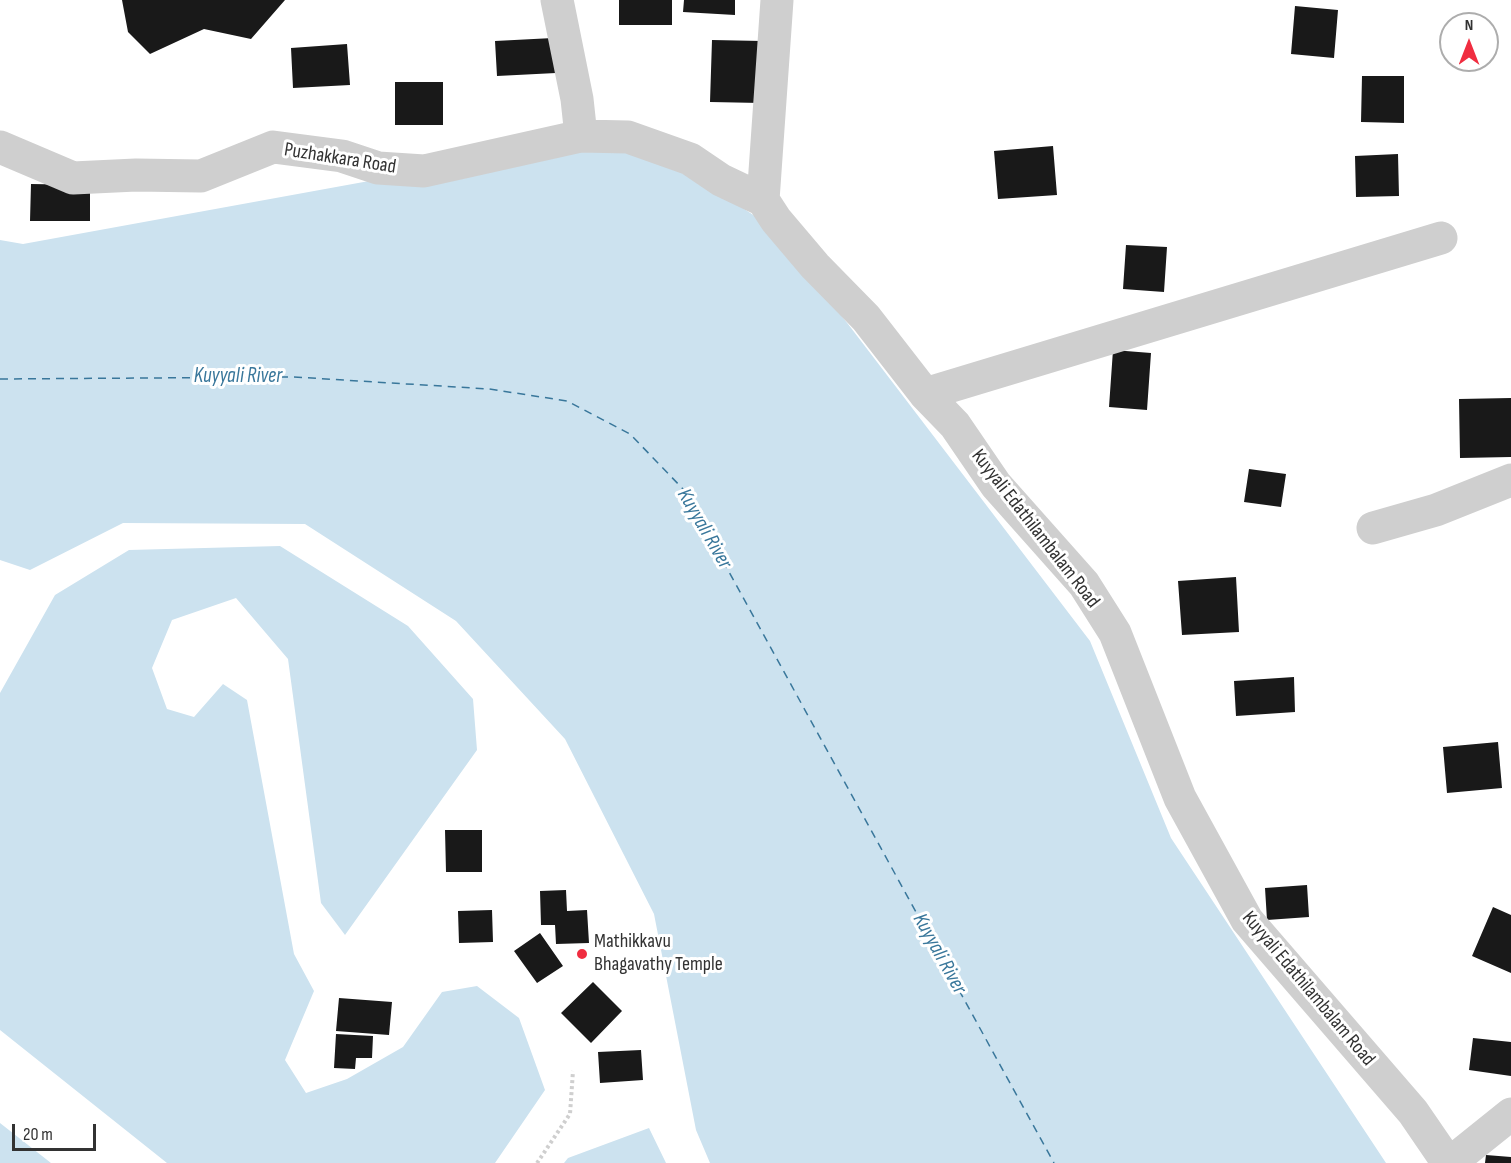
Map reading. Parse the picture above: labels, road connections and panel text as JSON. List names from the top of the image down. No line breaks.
{"streets":{"street":["Puzhakkara Road","Kuyyali Edathilambalam Road"]},"water":["Kuyyali River"],"places":["Mathikkavu Bhagavathy Temple"],"scale_bar":"20 m","north":"top"}
